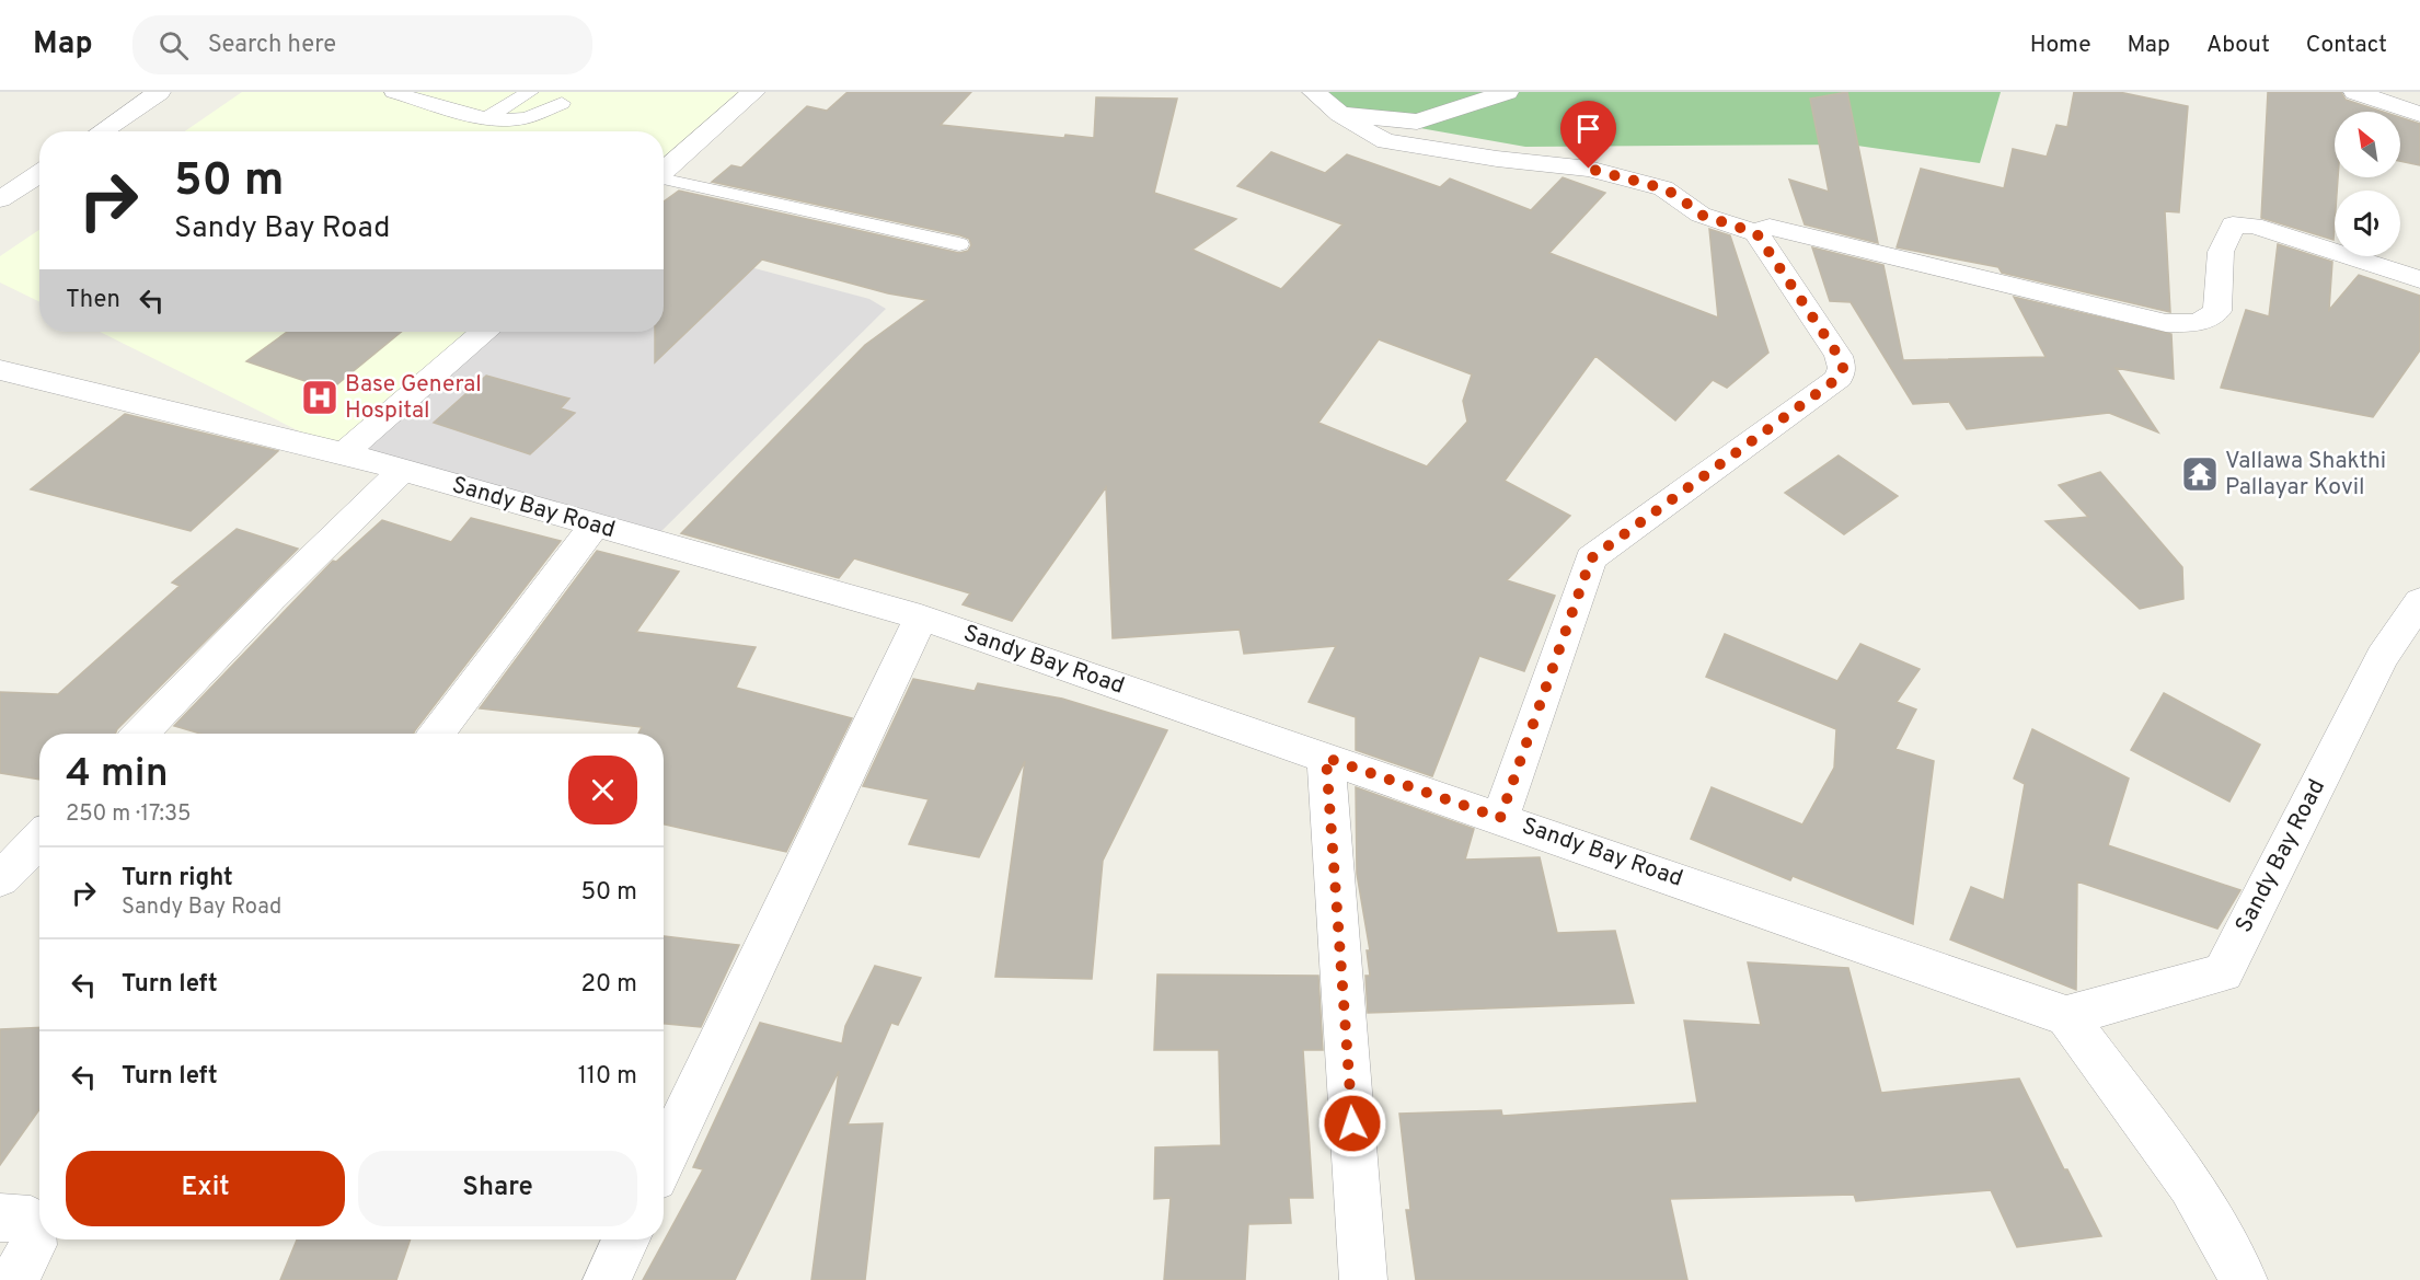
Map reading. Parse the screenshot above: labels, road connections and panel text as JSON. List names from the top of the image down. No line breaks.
{"streets":{"street":["Sandy Bay Road"]},"places":{"hospital":["Base General Hospital"],"temple":["Vallawa Shakthi Pallayar Kovil"]},"north":"top left","page":{"header":"Map","search":"Search here","nav":["Home","Map","About","Contact"],"turn":["50 m","Sandy Bay Road"],"then":"Then","heading":["4 min","250 m · 17:35"],"list":[{"name":"Turn right","note":"Sandy Bay Road","value":"50 m"},{"name":"Turn left","value":"20 m"},{"name":"Turn left","value":"110 m"}],"buttons":["Exit","Share"]}}
